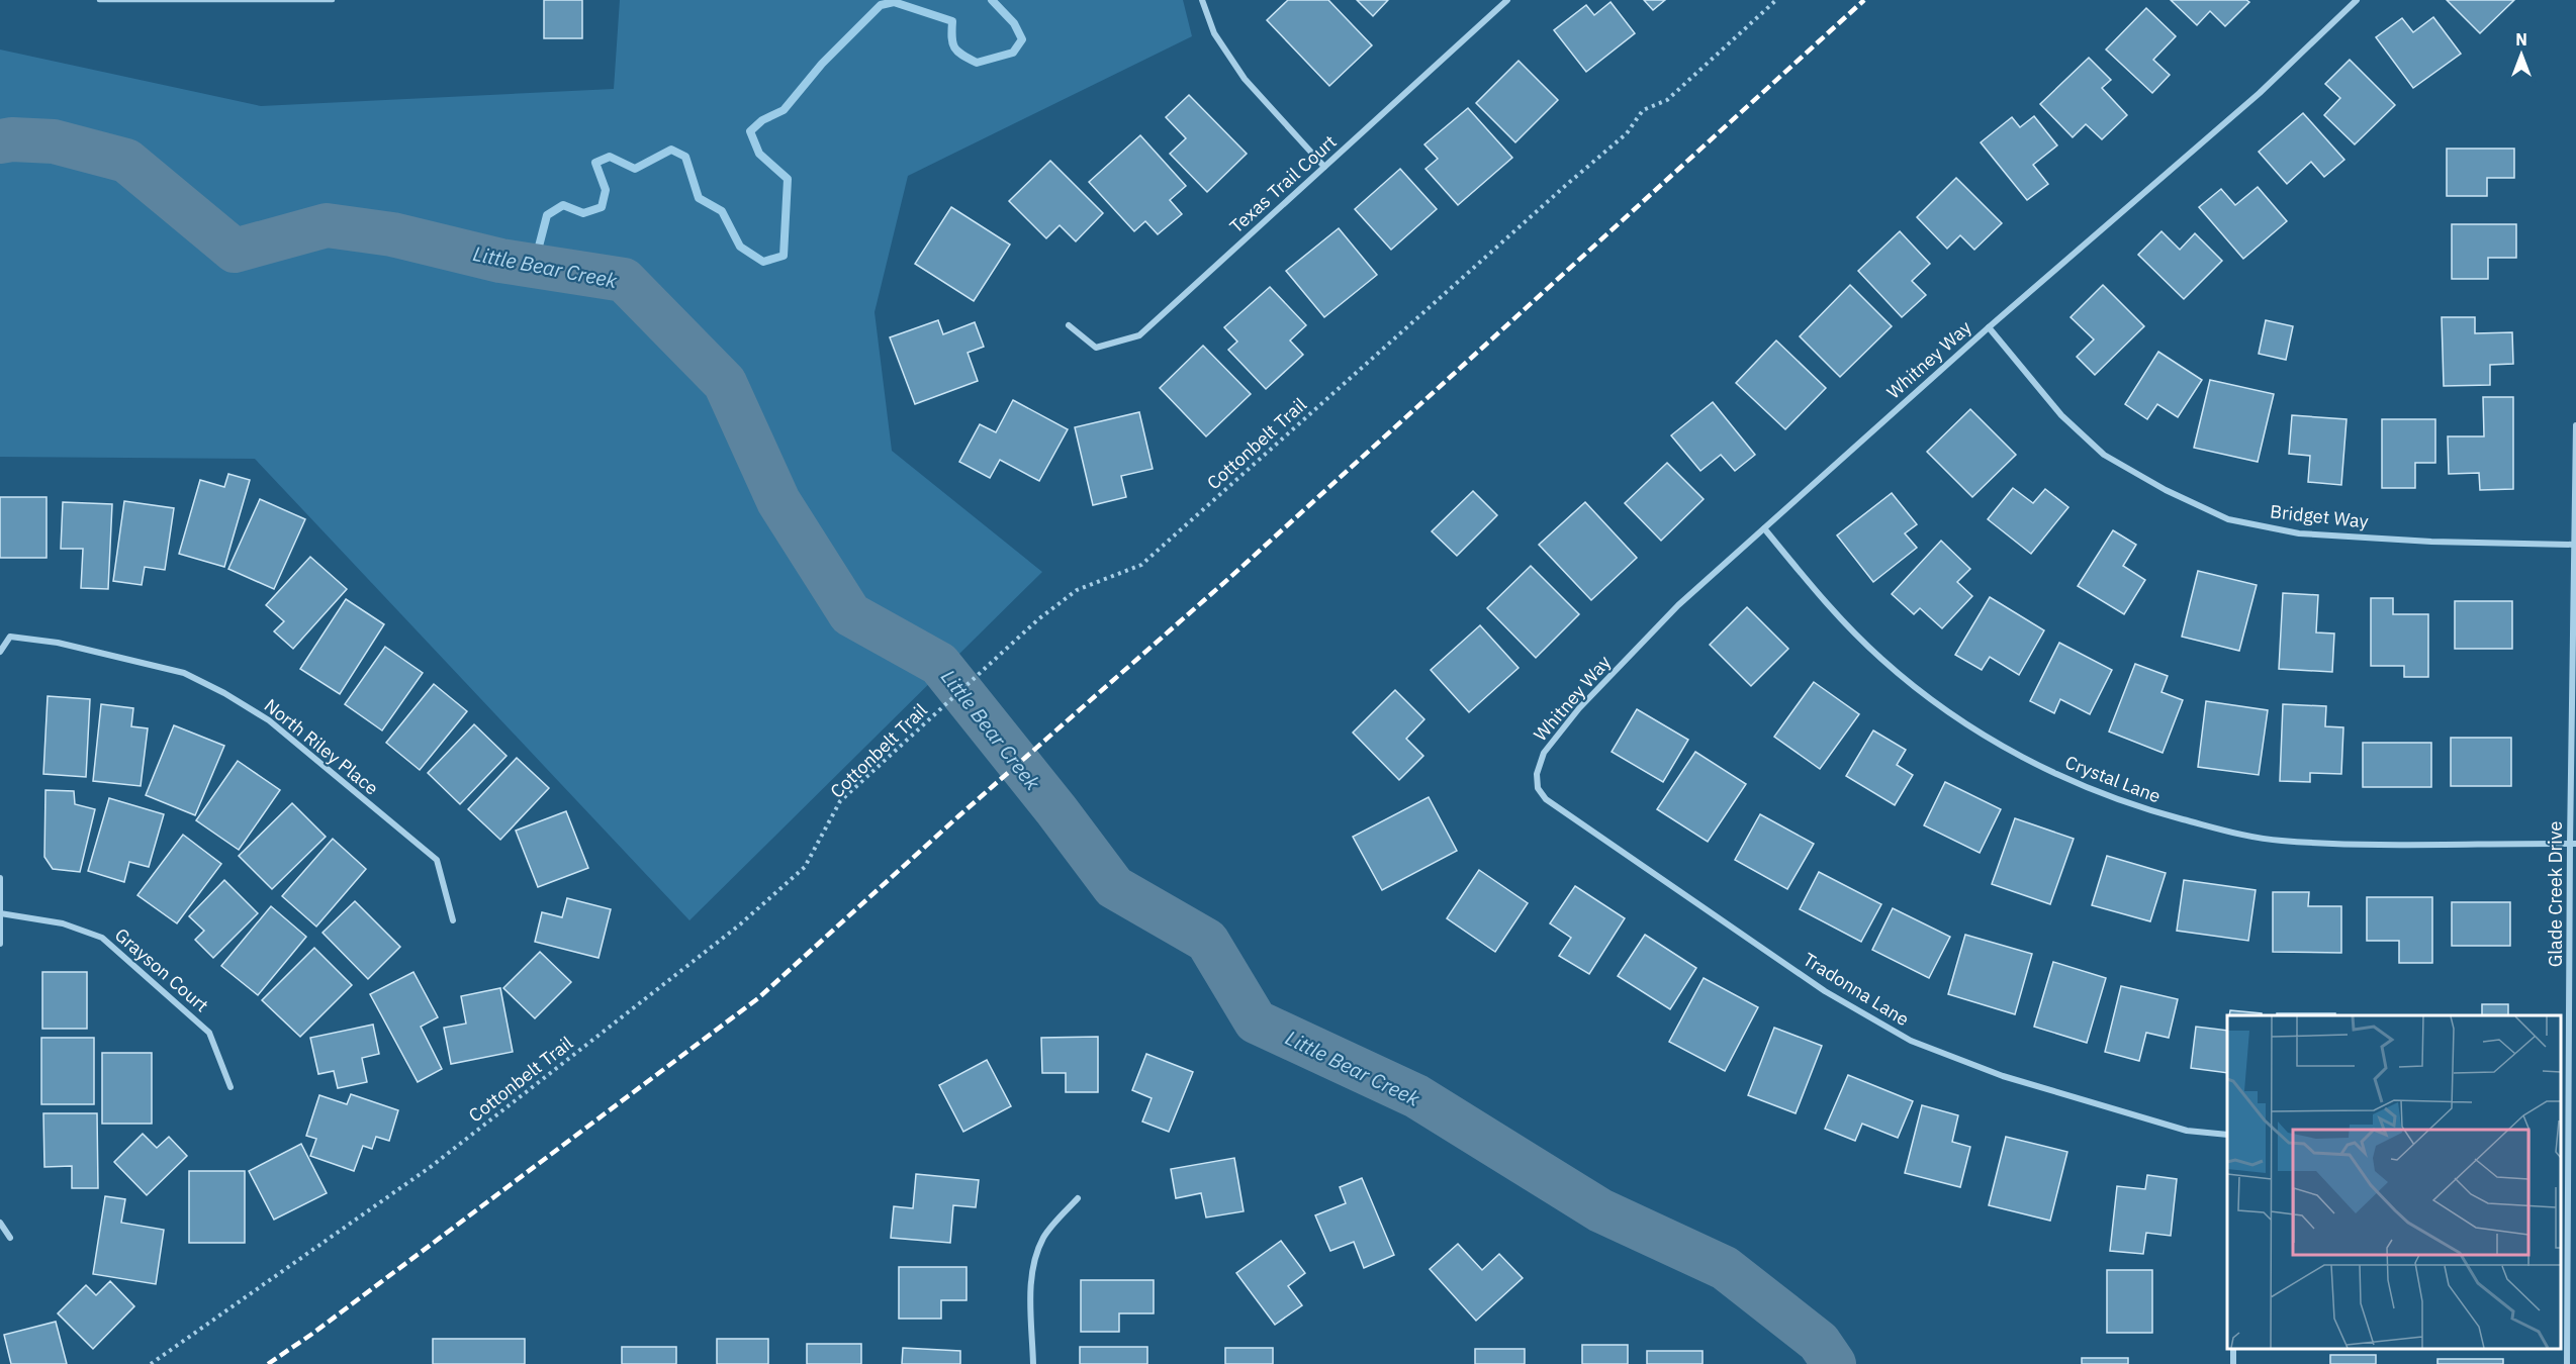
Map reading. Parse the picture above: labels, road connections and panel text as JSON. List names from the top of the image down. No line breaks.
{"streets":{"street":["Texas Trail Court","Whitney Way","Bridget Way","North Riley Place","Crystal Lane","Glade Creek Drive","Grayson Court","Tradonna Lane"],"path":["Cottonbelt Trail"]},"crossings":[["Whitney Way","Bridget Way"],["Whitney Way","Crystal Lane"],["Whitney Way","Tradonna Lane"],["Bridget Way","Glade Creek Drive"],["Crystal Lane","Glade Creek Drive"]],"water":["Little Bear Creek"],"north":"top"}
